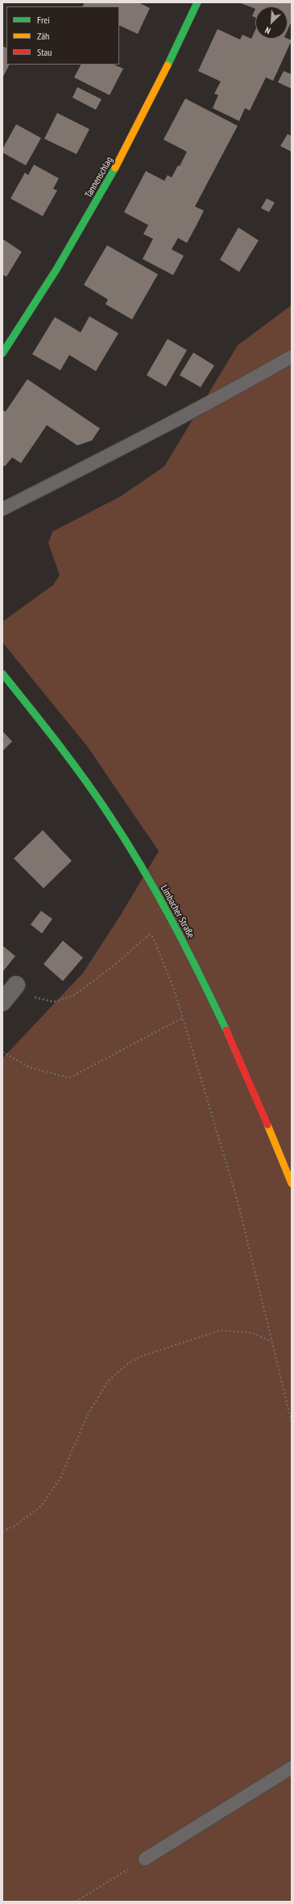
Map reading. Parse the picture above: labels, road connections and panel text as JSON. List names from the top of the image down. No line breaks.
{"streets":{"main road":["Tannenschlag","Limbacher Straße"]},"legend":["Frei","Zäh","Stau"],"north":"bottom left"}
